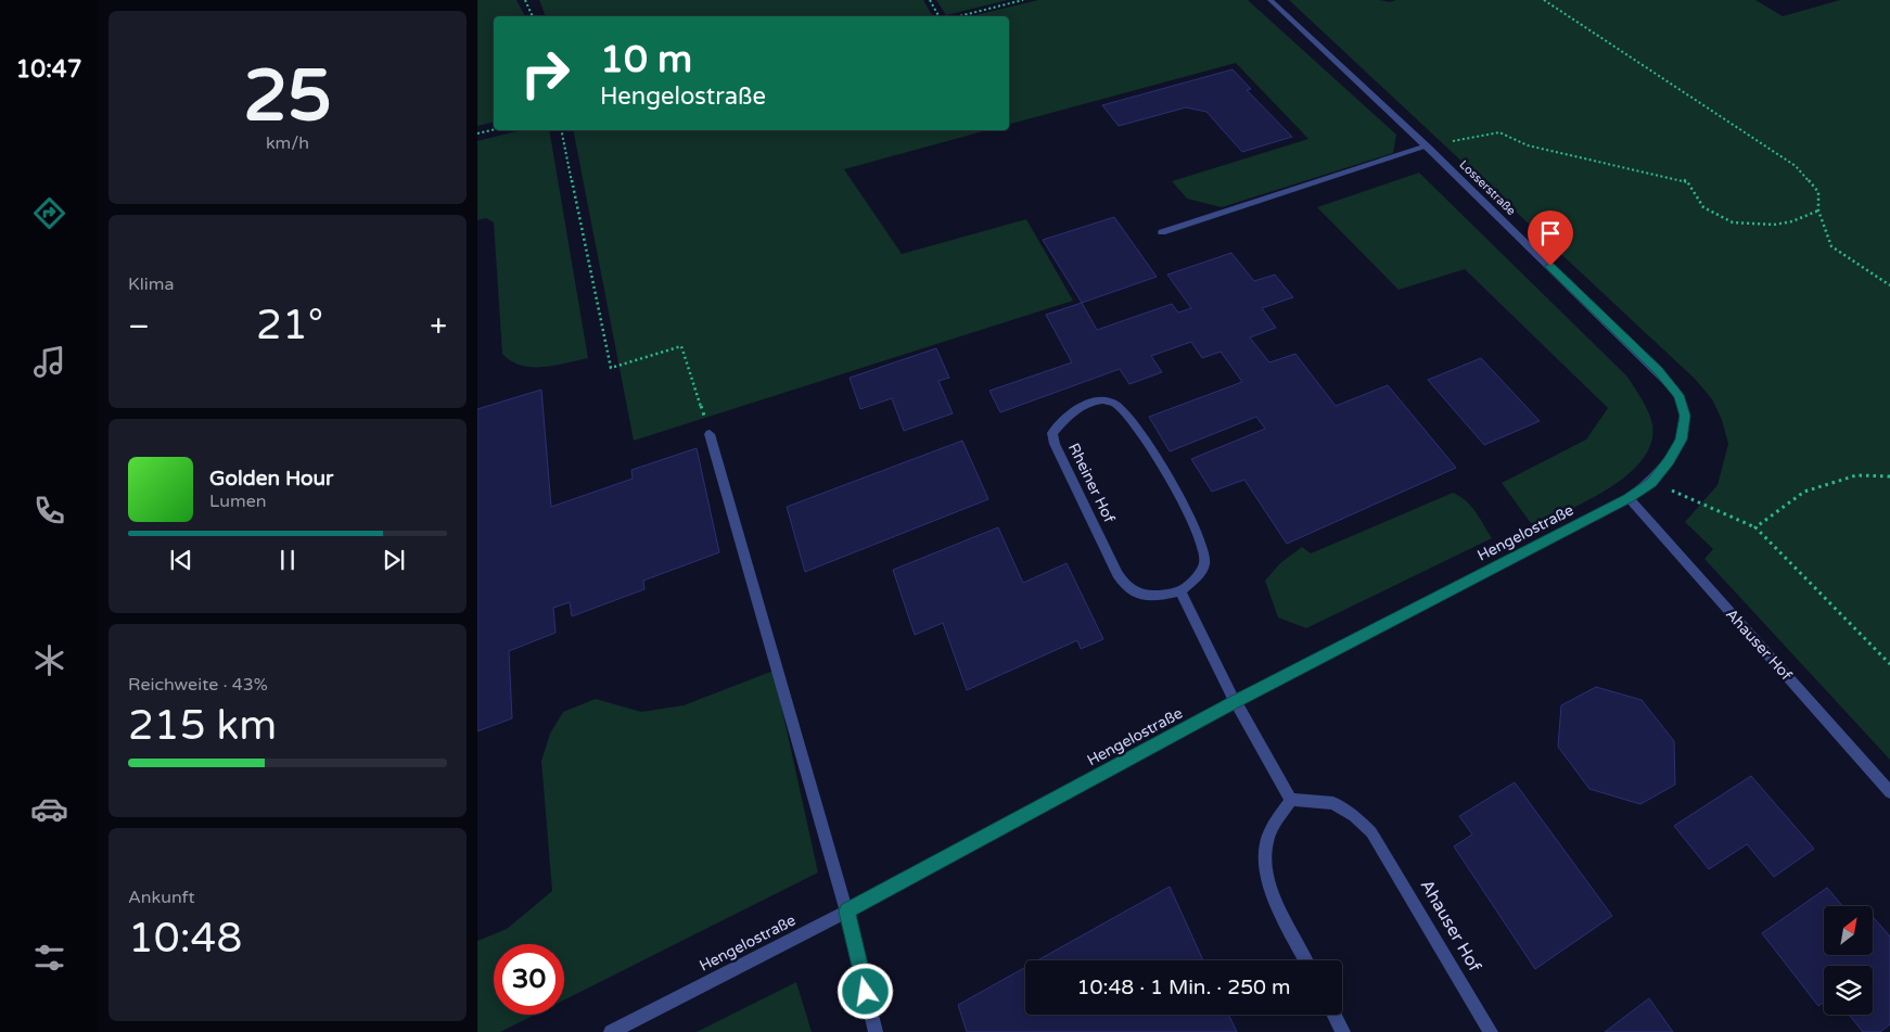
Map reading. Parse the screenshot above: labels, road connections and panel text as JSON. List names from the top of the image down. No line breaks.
{"streets":{"street":["Losserstraße","Rheiner Hof","Hengelostraße","Ahauser Hof"]},"crossings":[["Losserstraße","Hengelostraße"],["Hengelostraße","Ahauser Hof"]],"north":"top right","page":{"tabs":"10:47","tile":[["25","km/h"],"Klima",["Reichweite · 43%","215 km"],["Ankunft","10:48"]],"turn":["10 m","Hengelostraße"],"heat":["−","21°","+"],"song":["Golden Hour","Lumen"],"limit":"30","trip":"10:48 · 1 Min. · 250 m"}}
